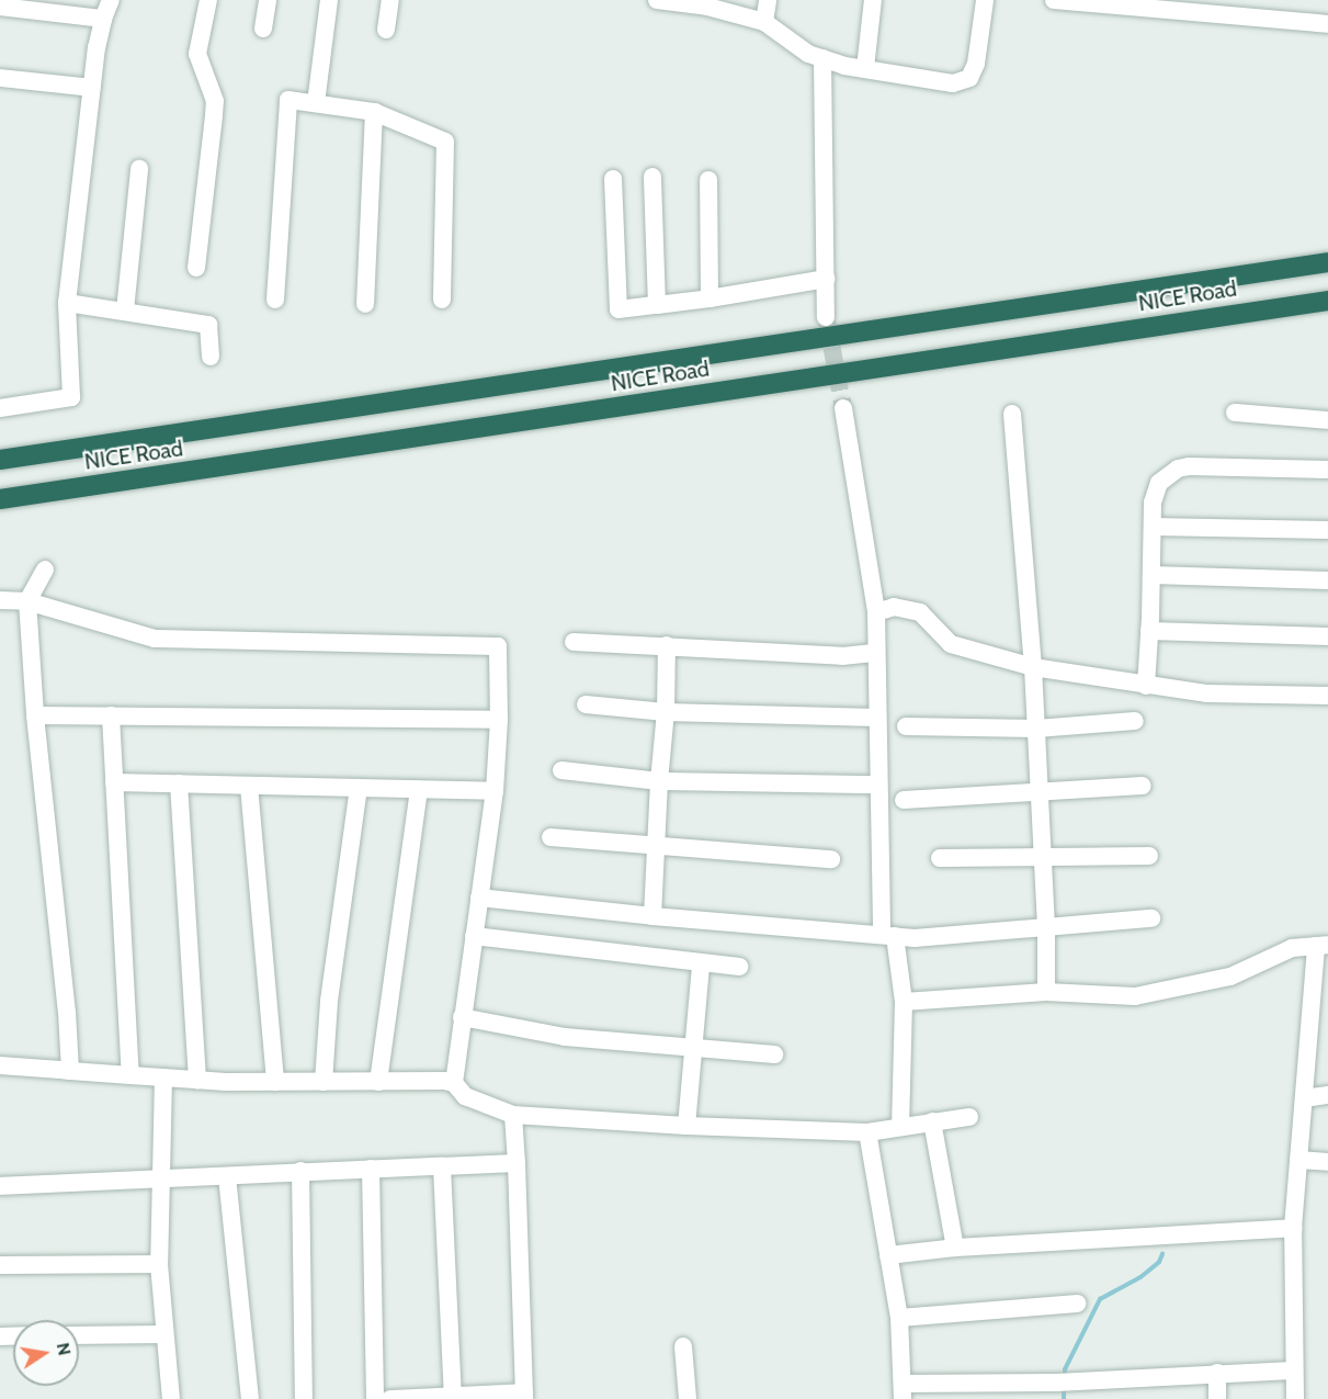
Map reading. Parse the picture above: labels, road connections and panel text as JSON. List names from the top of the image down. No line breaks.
{"streets":{"highway":["NICE Road"]},"north":"right"}
